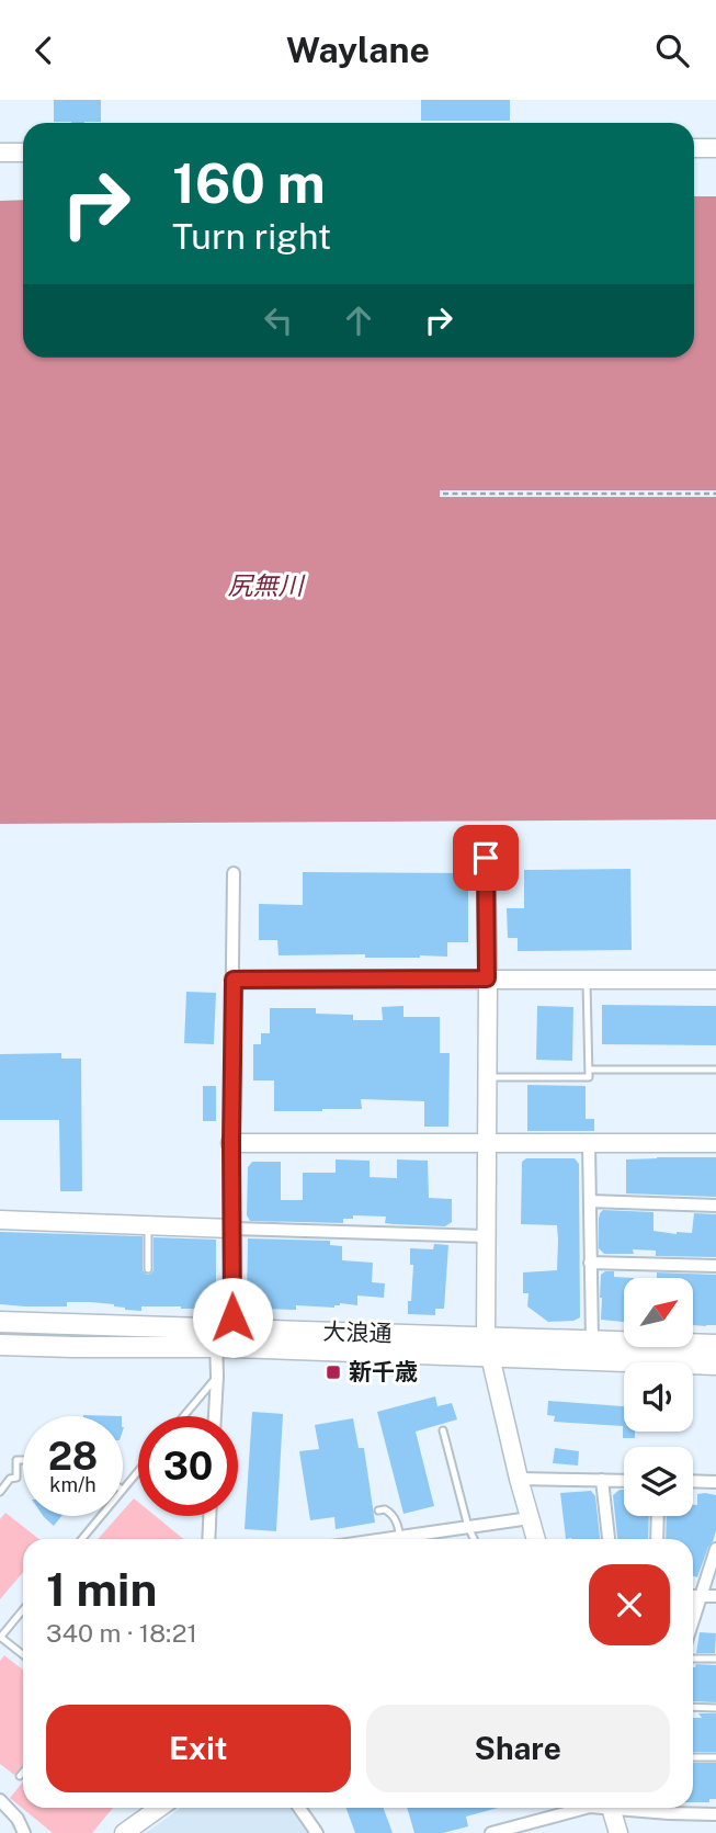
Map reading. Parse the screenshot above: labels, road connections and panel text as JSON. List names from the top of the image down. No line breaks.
{"streets":{"main road":["大浪通"]},"water":["尻無川"],"places":{"transit":["新千歳"]},"north":"top right","page":{"header":"Waylane","turn":["160 m","Turn right"],"speed":"28 km/h","limit":"30","heading":["1 min","340 m · 18:21"],"buttons":["Exit","Share"]}}
